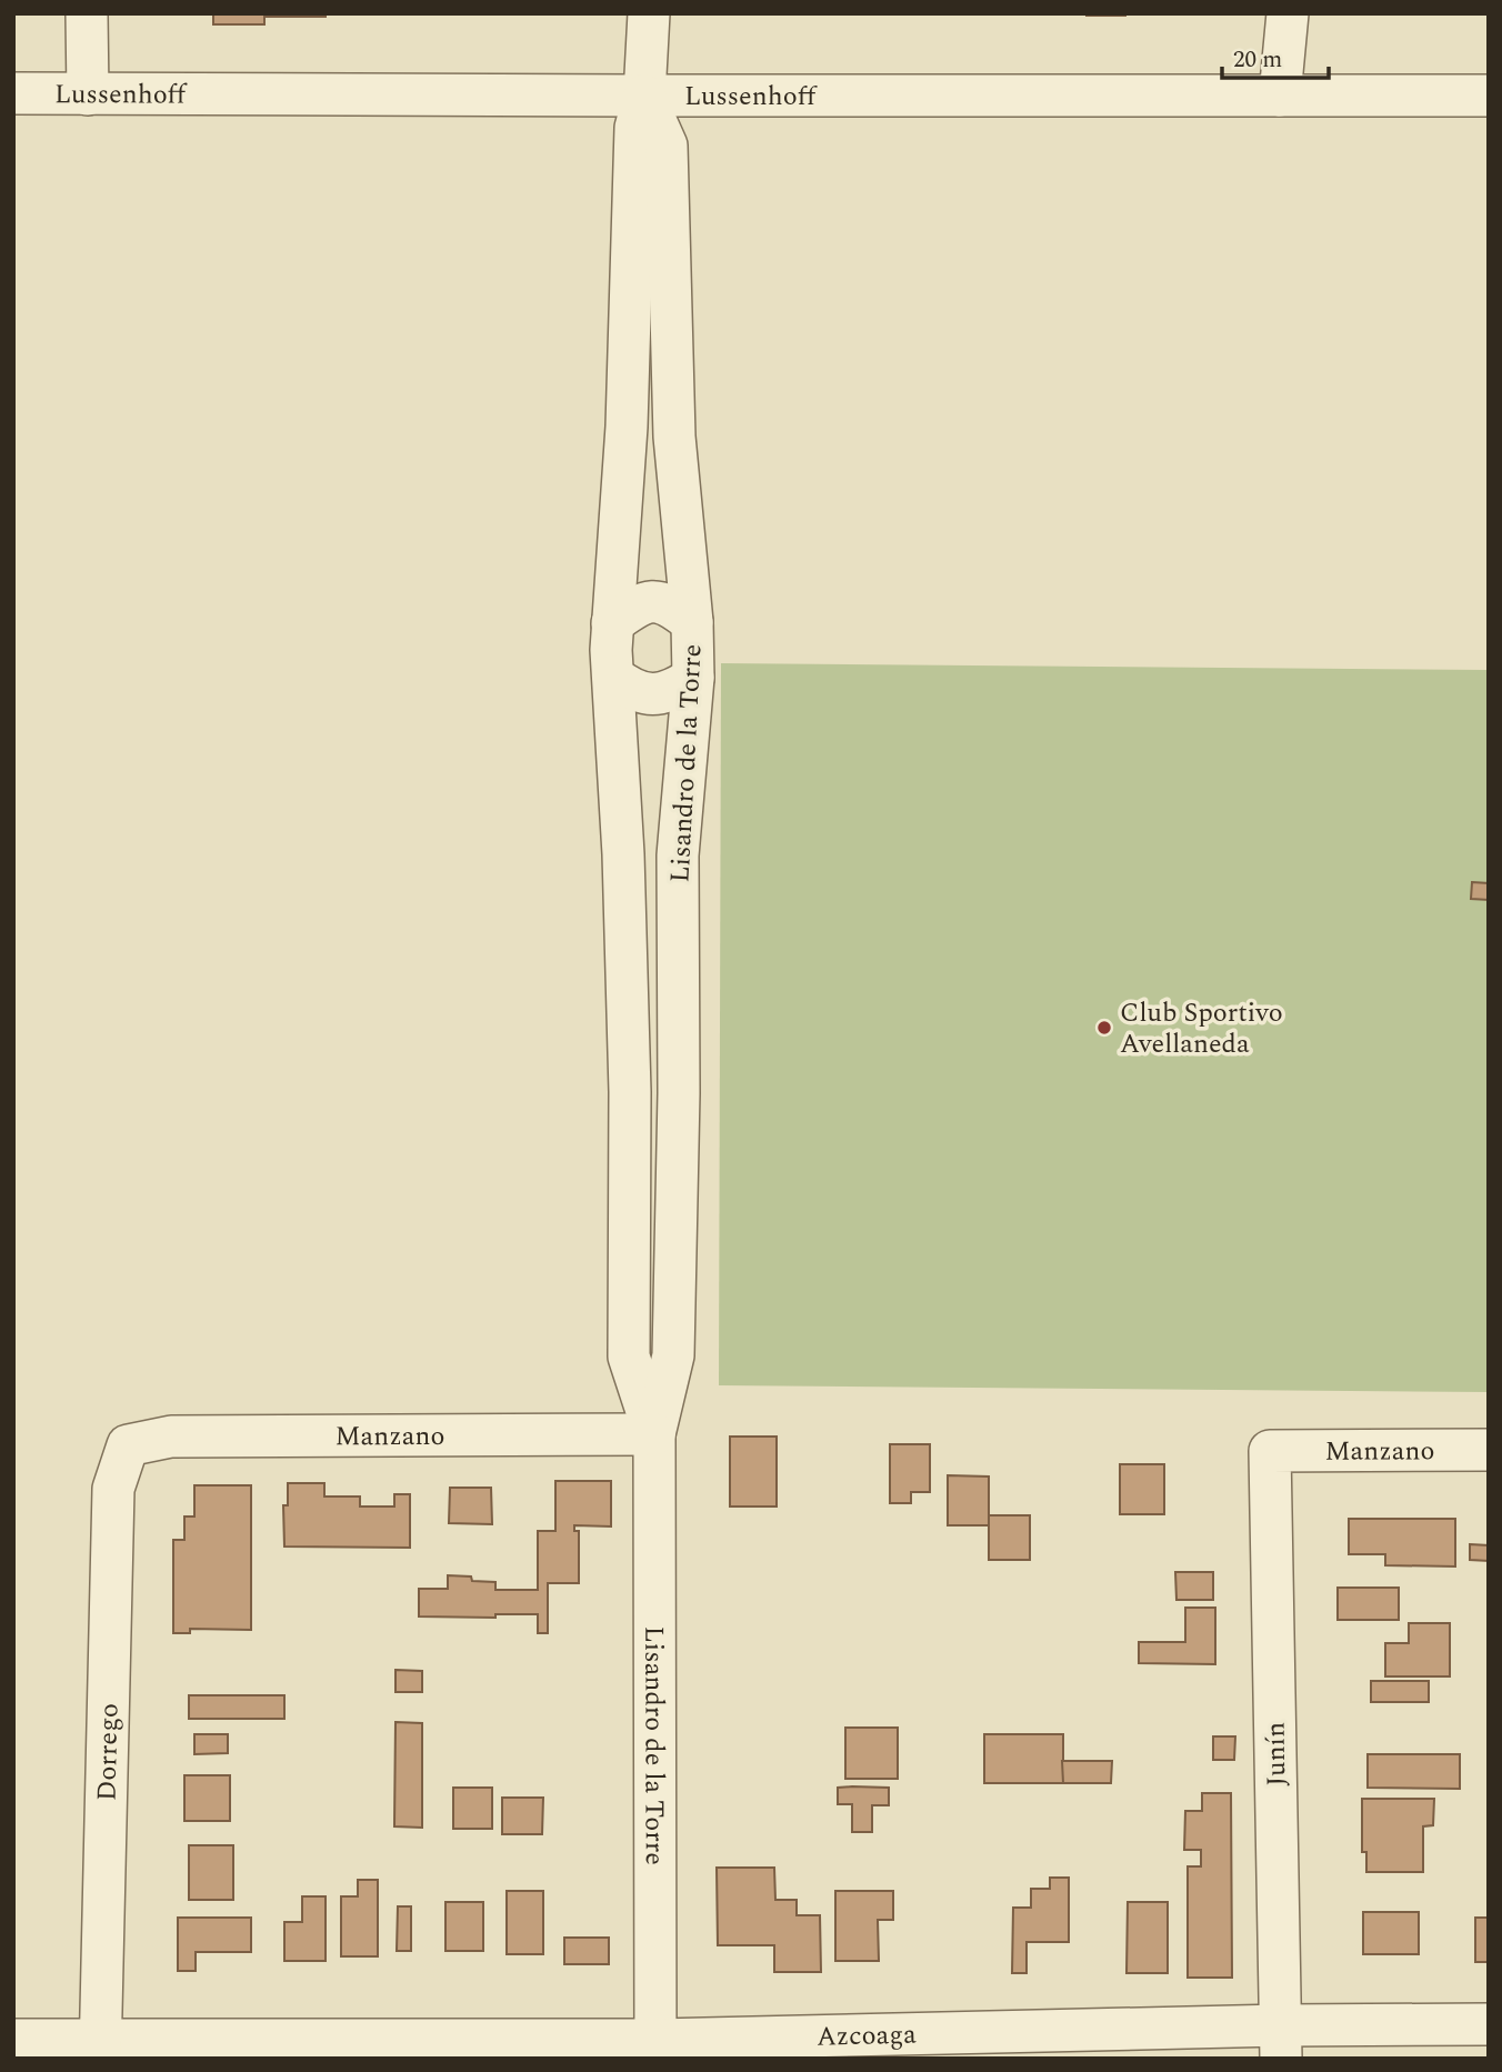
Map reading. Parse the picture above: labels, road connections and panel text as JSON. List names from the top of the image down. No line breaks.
{"streets":{"street":["Lussenhoff","Lisandro de la Torre","Manzano","Dorrego","Junín","Azcoaga"]},"crossings":[["Lussenhoff","Lisandro de la Torre"],["Lisandro de la Torre","Manzano"],["Lisandro de la Torre","Azcoaga"],["Manzano","Dorrego"],["Manzano","Junín"],["Dorrego","Azcoaga"],["Junín","Azcoaga"]],"places":["Club Sportivo Avellaneda"],"scale_bar":"20 m"}
